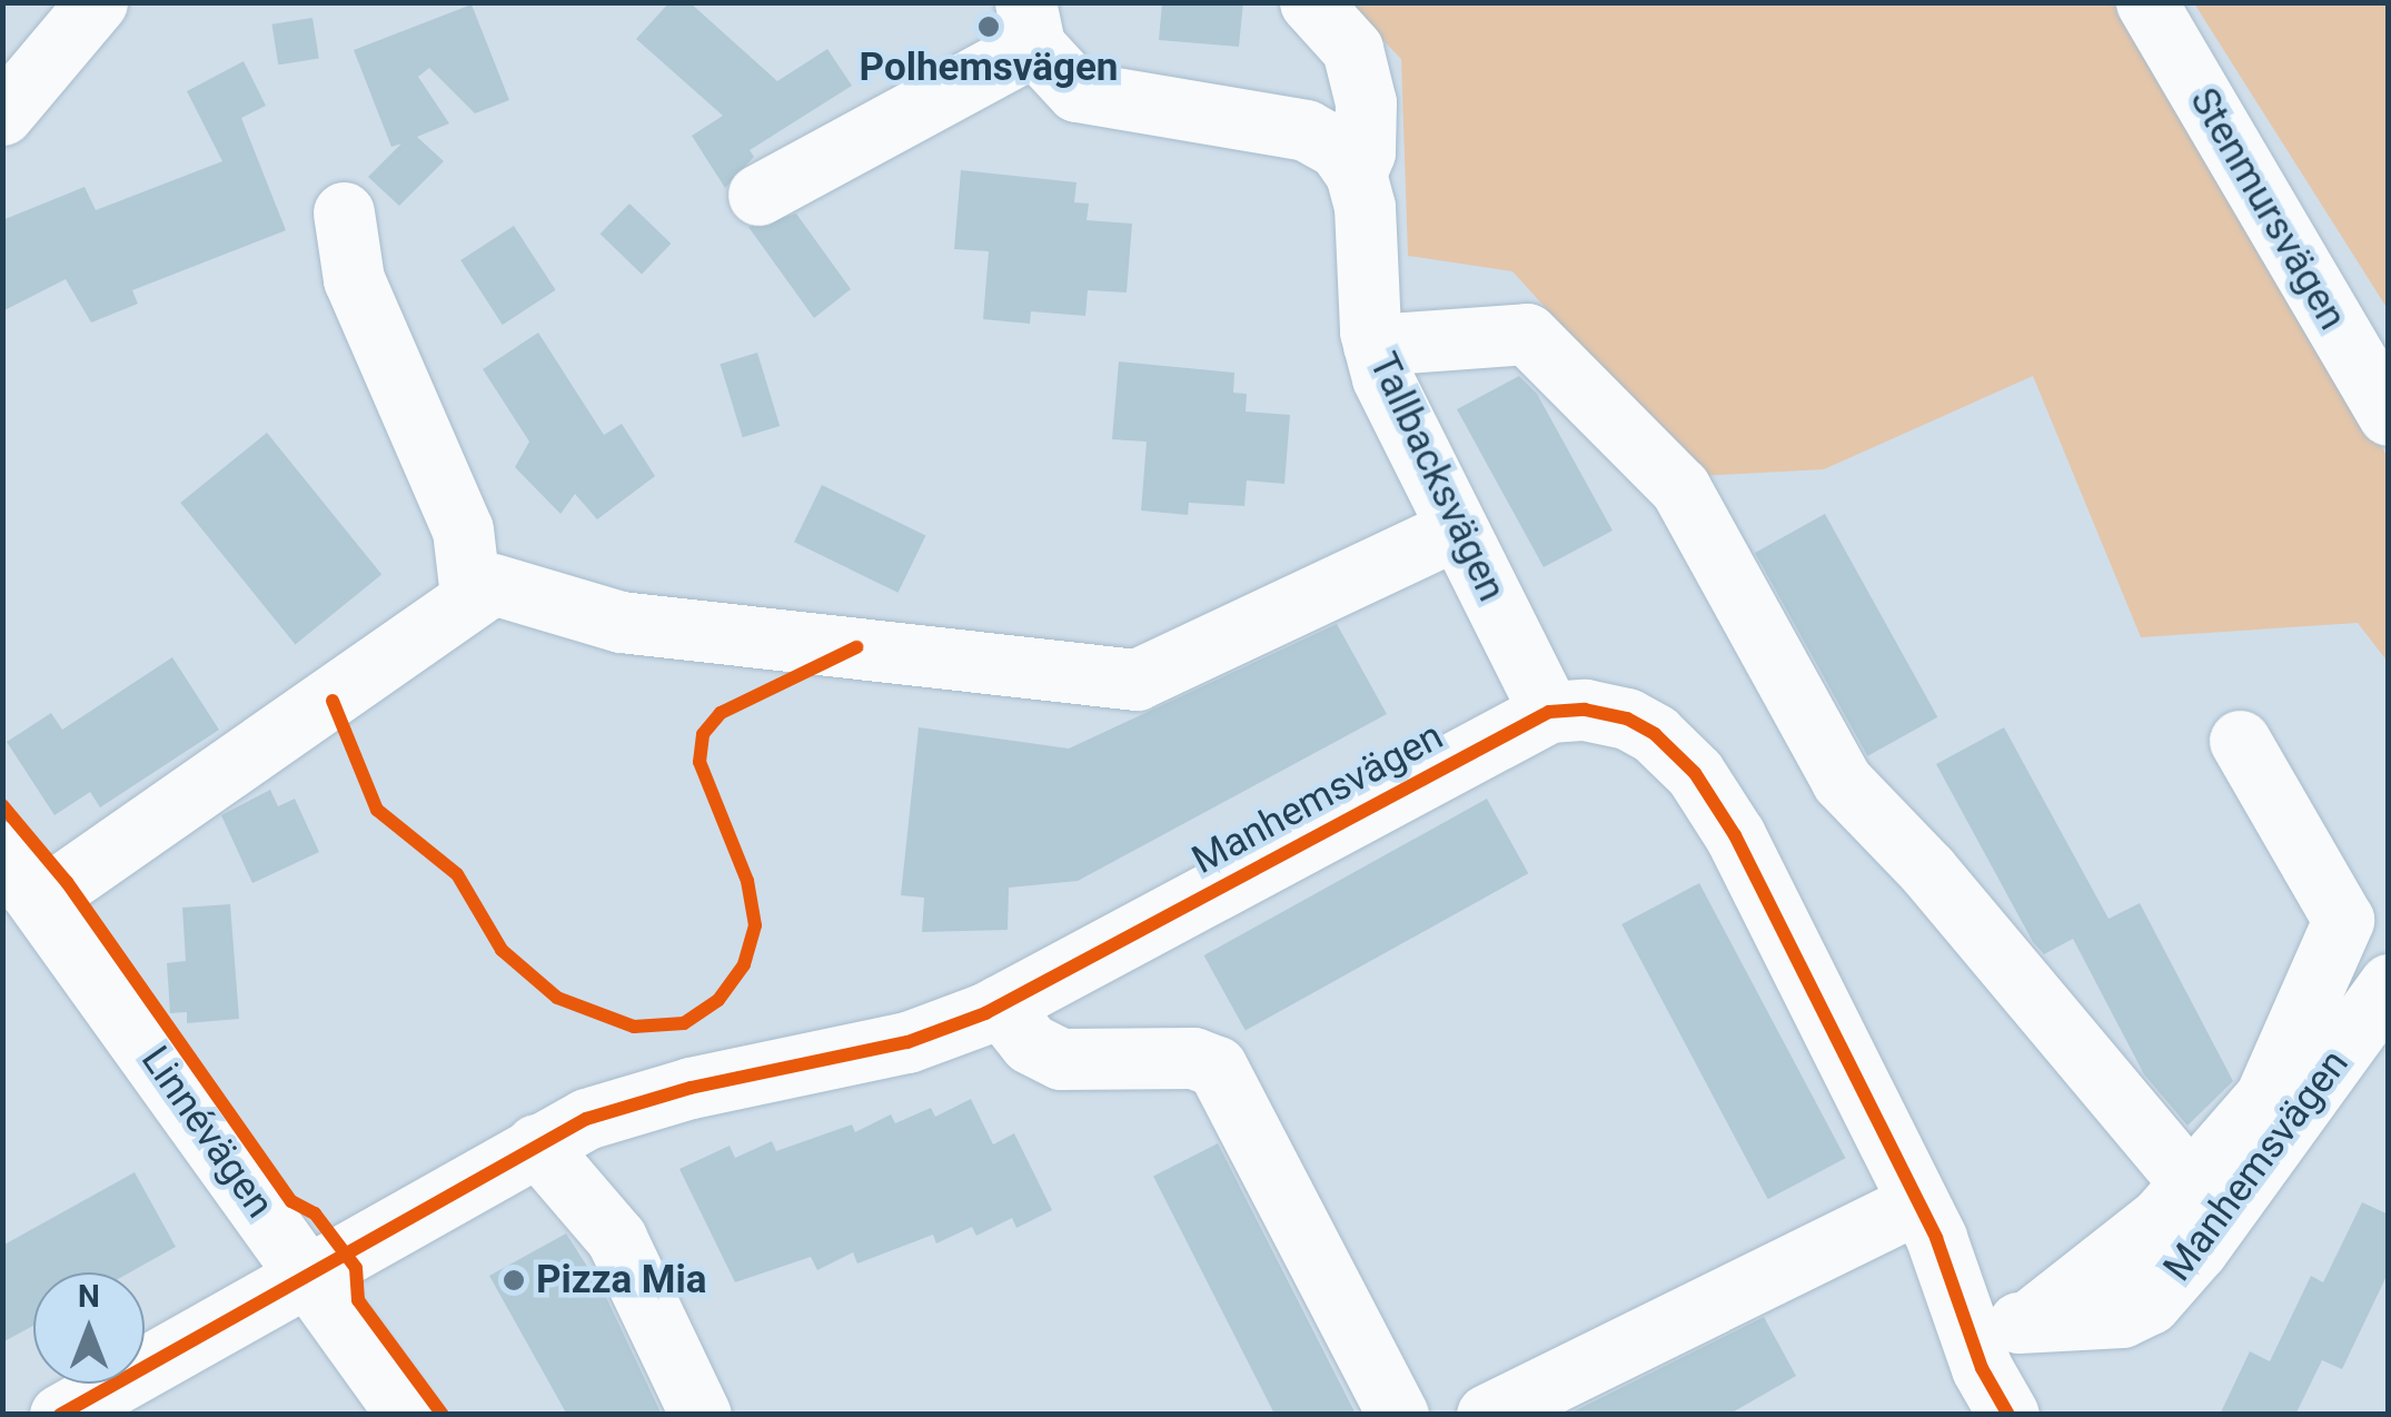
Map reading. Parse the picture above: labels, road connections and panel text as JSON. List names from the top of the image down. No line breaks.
{"streets":{"street":["Stenmursvägen","Tallbacksvägen","Manhemsvägen","Linnévägen"]},"crossings":[["Tallbacksvägen","Manhemsvägen"],["Manhemsvägen","Linnévägen"]],"places":["Polhemsvägen","Pizza Mia"],"north":"top"}
